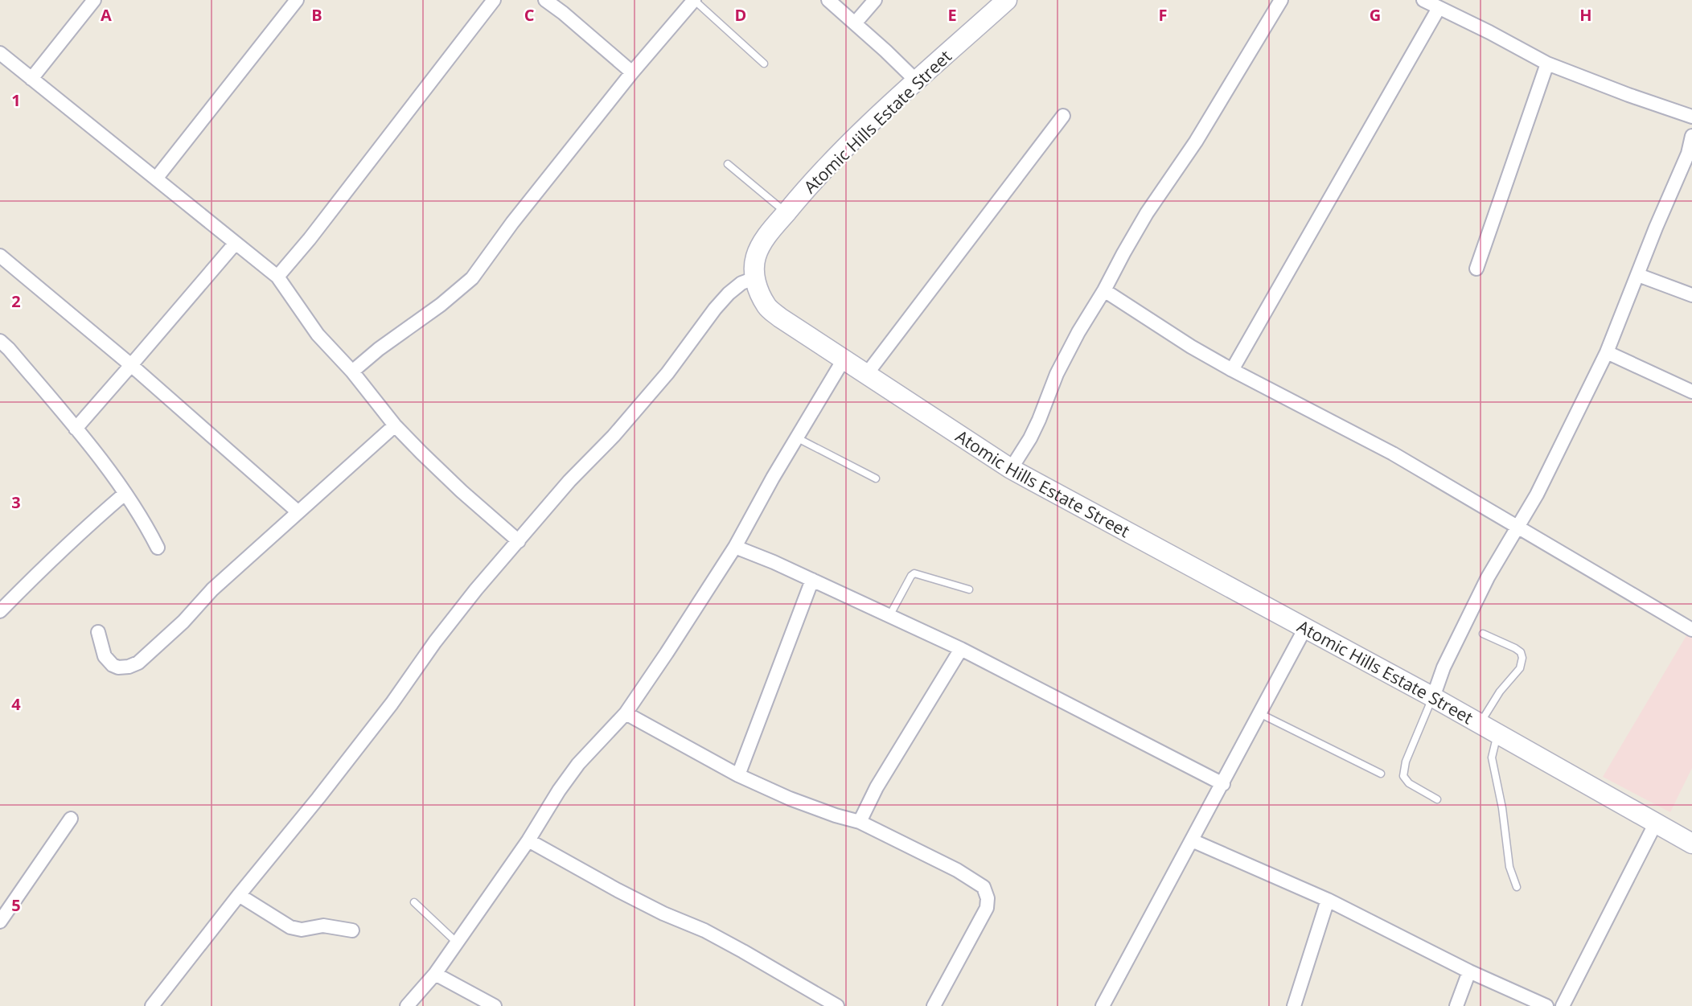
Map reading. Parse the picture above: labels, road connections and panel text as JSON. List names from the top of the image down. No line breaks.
{"streets":{"street":["Atomic Hills Estate Street"]},"grid":{"columns":["A","B","C","D","E","F","G","H"],"rows":["1","2","3","4","5"]}}
